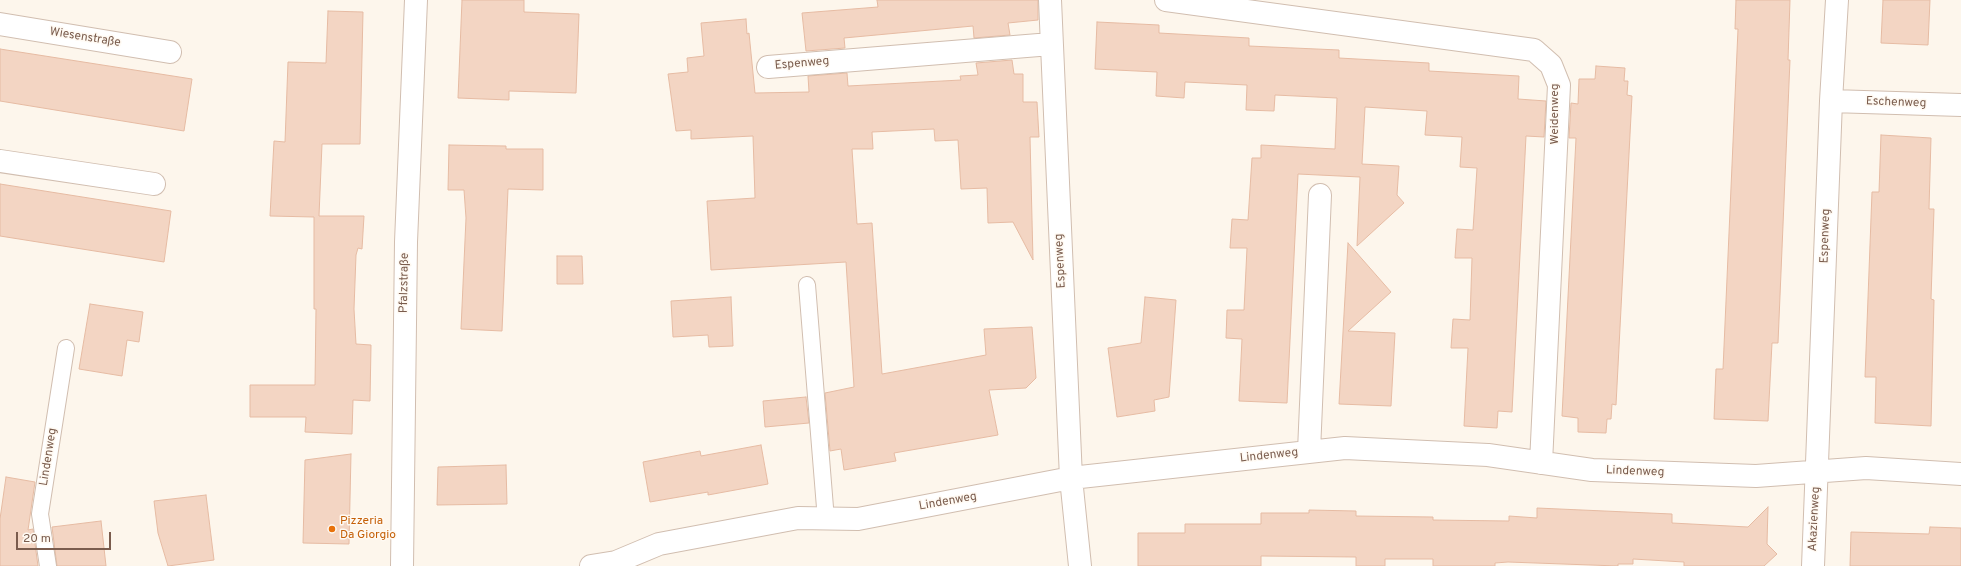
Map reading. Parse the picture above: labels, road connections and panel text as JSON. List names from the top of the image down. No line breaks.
{"streets":{"street":["Wiesenstraße","Espenweg","Eschenweg","Weidenweg","Pfalzstraße","Lindenweg","Akazienweg"]},"crossings":[["Espenweg","Eschenweg"],["Espenweg","Lindenweg"],["Espenweg","Akazienweg"],["Weidenweg","Lindenweg"],["Lindenweg","Akazienweg"]],"places":["Pizzeria Da Giorgio"],"scale_bar":"20 m"}
